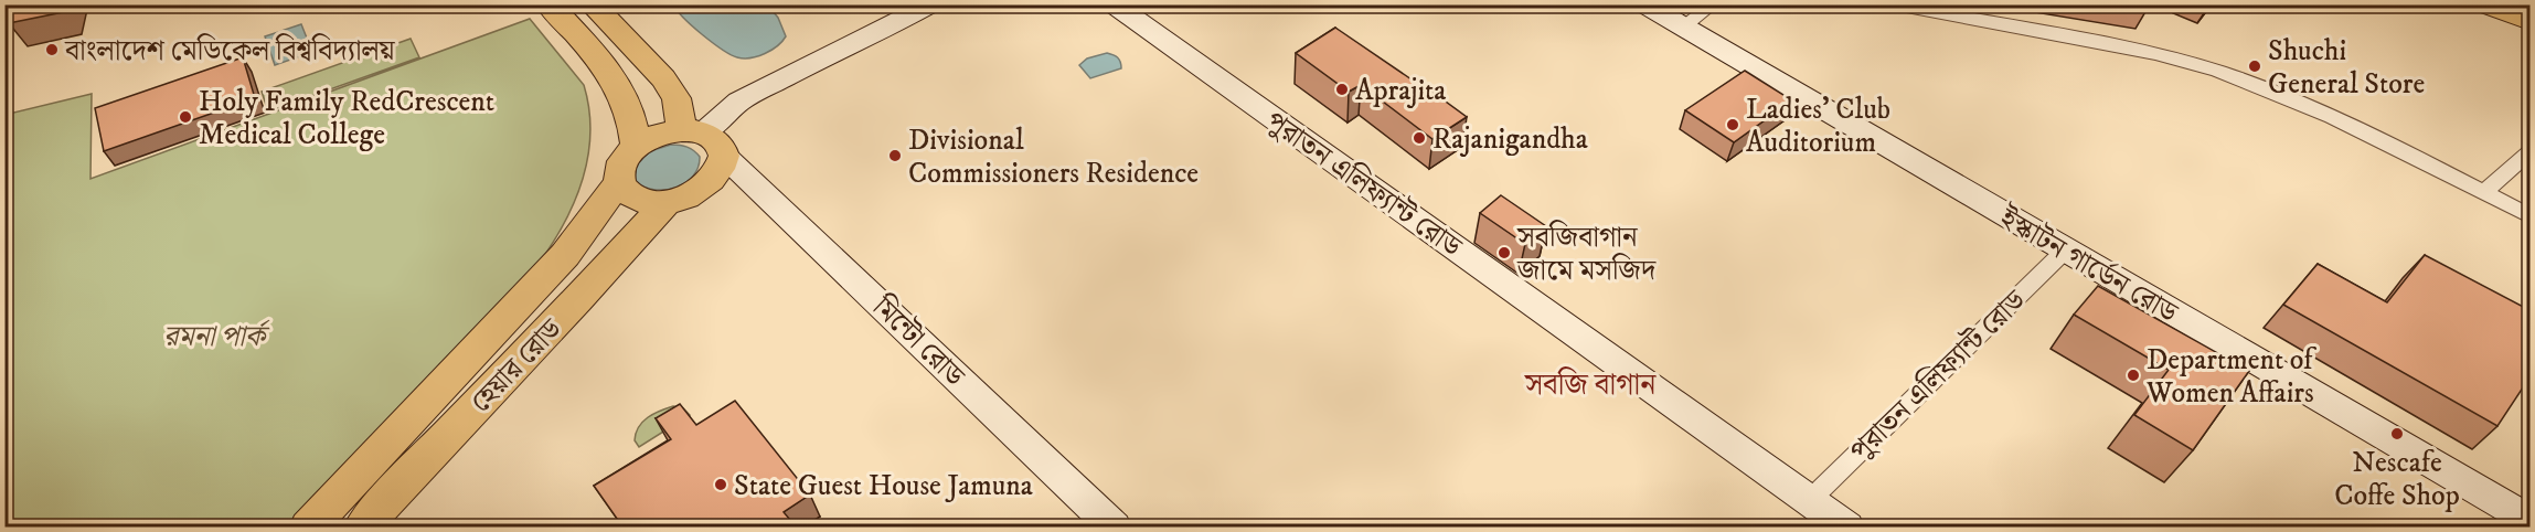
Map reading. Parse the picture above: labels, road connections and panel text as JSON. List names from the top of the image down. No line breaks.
{"streets":{"main road":["পুরাতন এলিফ্যান্ট রোড","ইস্কাটন গার্ডেন রোড","মিন্টো রোড","হেয়ার রোড"]},"crossings":[["পুরাতন এলিফ্যান্ট রোড","ইস্কাটন গার্ডেন রোড"],["মিন্টো রোড","হেয়ার রোড"]],"districts":["সবজি বাগান"],"parks":["রমনা পার্ক"],"places":["বাংলাদেশ মেডিকেল বিশ্ববিদ্যালয়","Shuchi General Store","Aprajita","Holy Family RedCrescent Medical College","Ladies' Club Auditorium","Rajanigandha","Divisional Commissioners Residence","সবজিবাগান জামে মসজিদ","Department of Women Affairs","Nescafe Coffe Shop","State Guest House Jamuna"]}
